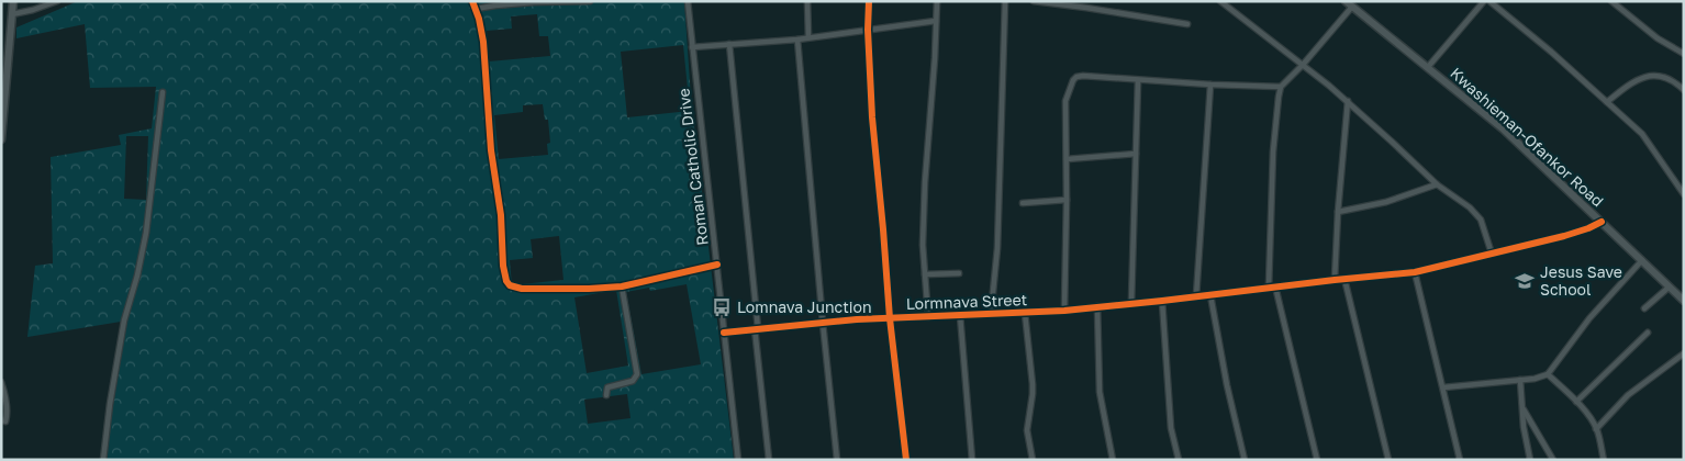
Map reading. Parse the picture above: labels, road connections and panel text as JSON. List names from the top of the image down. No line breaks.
{"streets":{"main road":["Kwashieman-Ofankor Road"],"street":["Roman Catholic Drive","Lormnava Street"]},"crossings":[["Kwashieman-Ofankor Road","Lormnava Street"],["Roman Catholic Drive","Lormnava Street"]],"places":{"school or university":["Jesus Save School"],"bus stop":["Lomnava Junction"]}}
